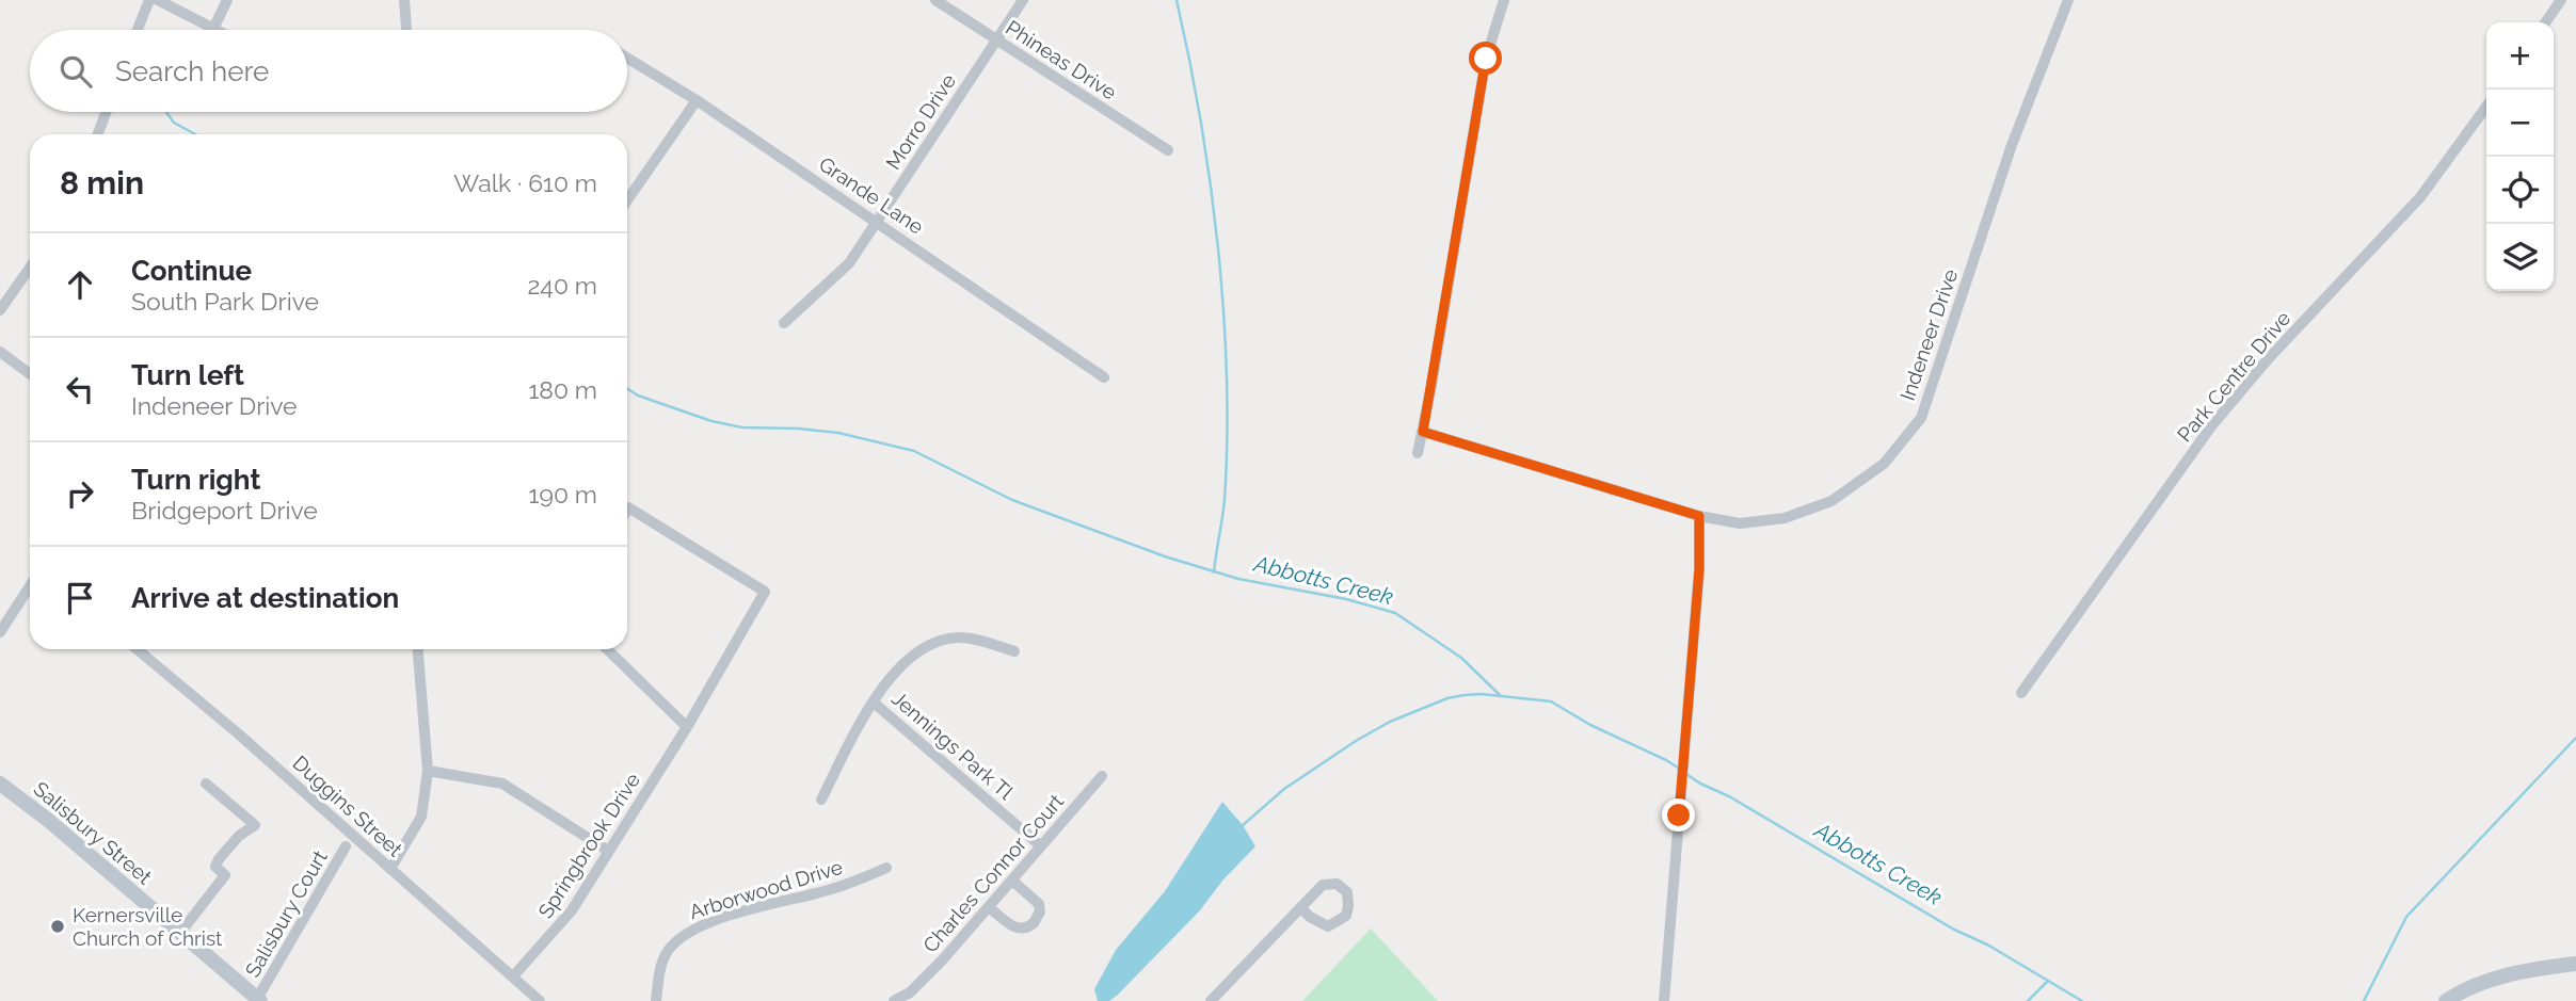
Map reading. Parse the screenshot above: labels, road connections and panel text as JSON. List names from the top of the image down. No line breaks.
{"streets":{"main road":["Salisbury Street"],"street":["Phineas Drive","Morro Drive","Grande Lane","Indeneer Drive","Park Centre Drive","Jennings Park Tl","Duggins Street","Springbrook Drive","Charles Connor Court","Arborwood Drive","Salisbury Court"]},"crossings":[["Phineas Drive","Morro Drive"],["Morro Drive","Grande Lane"],["Jennings Park Tl","Charles Connor Court"],["Duggins Street","Springbrook Drive"],["Salisbury Street","Salisbury Court"]],"water":["Abbotts Creek"],"places":["Kernersville Church of Christ"],"page":{"map_buttons":["+","−"],"search":"Search here","heading":["8 min","Walk · 610 m"],"list":[["Continue","South Park Drive","240 m"],["Turn left","Indeneer Drive","180 m"],["Turn right","Bridgeport Drive","190 m"],"Arrive at destination"]}}
